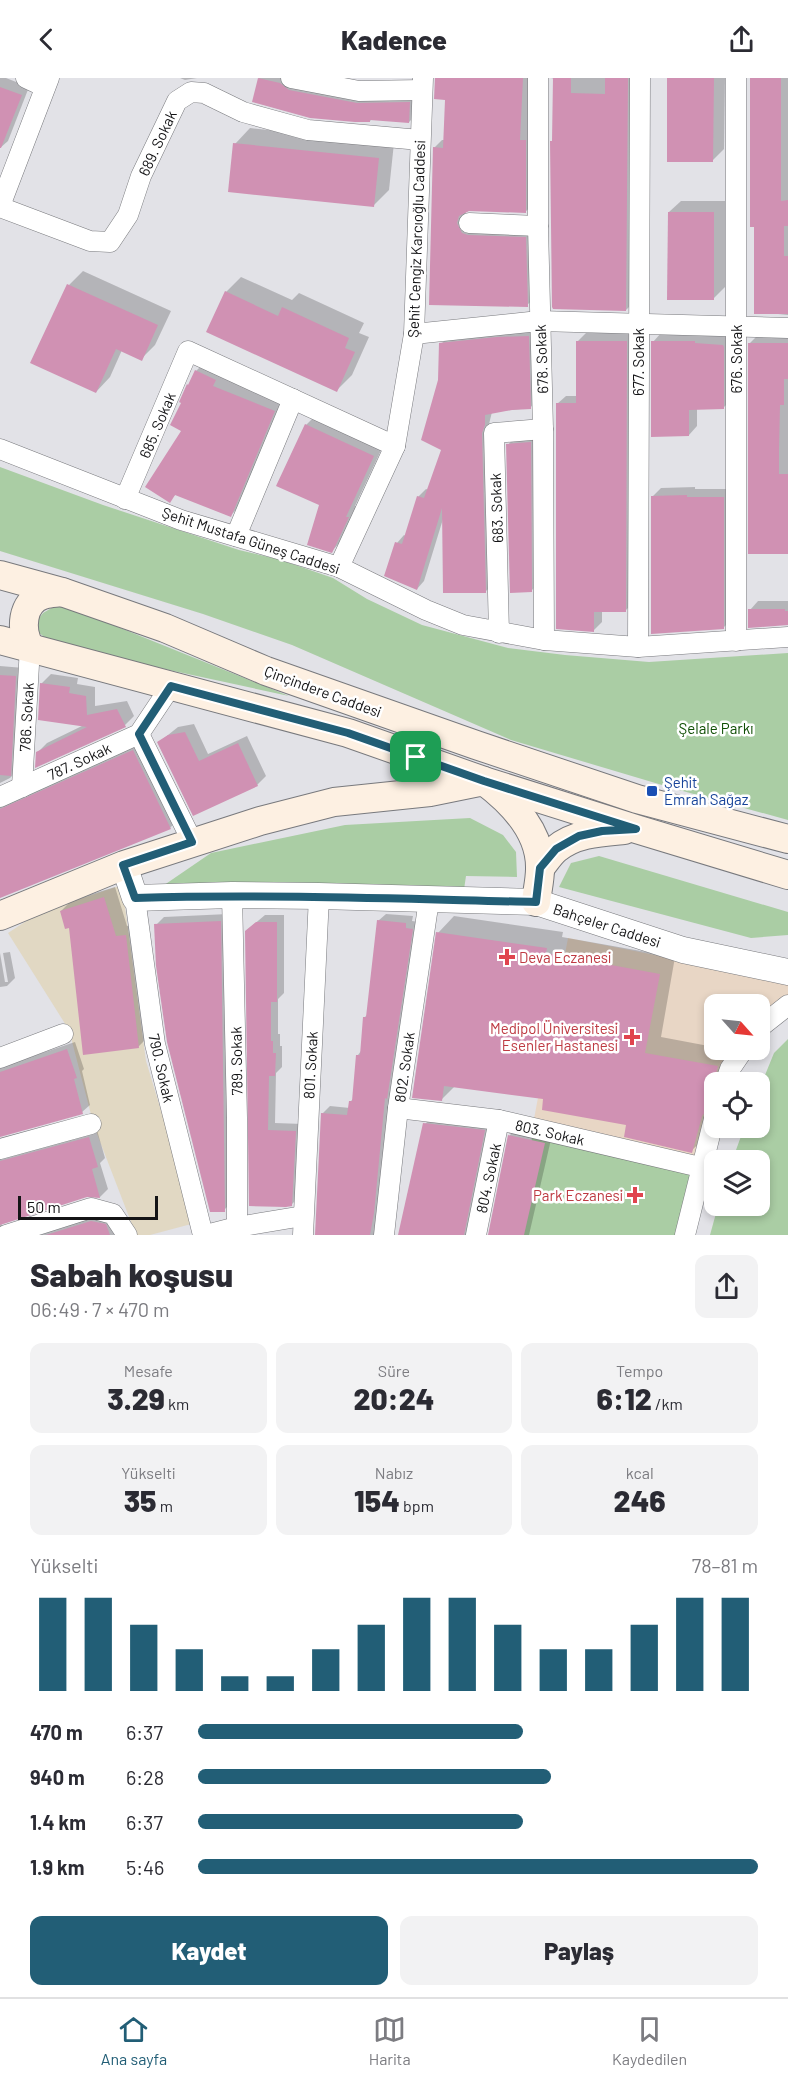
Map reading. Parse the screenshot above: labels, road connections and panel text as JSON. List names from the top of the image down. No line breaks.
{"streets":{"main road":["Çinçindere Caddesi"],"street":["689. Sokak","Şehit Cengiz Karcıoğlu Caddesi","678. Sokak","676. Sokak","677. Sokak","685. Sokak","683. Sokak","Şehit Mustafa Güneş Caddesi","786. Sokak","787. Sokak","Bahçeler Caddesi","789. Sokak","801. Sokak","802. Sokak","790. Sokak","803. Sokak","804. Sokak"]},"crossings":[["689. Sokak","Şehit Cengiz Karcıoğlu Caddesi"],["Şehit Cengiz Karcıoğlu Caddesi","Şehit Mustafa Güneş Caddesi"],["678. Sokak","683. Sokak"],["678. Sokak","Şehit Mustafa Güneş Caddesi"],["676. Sokak","Şehit Mustafa Güneş Caddesi"],["677. Sokak","Şehit Mustafa Güneş Caddesi"],["685. Sokak","Şehit Mustafa Güneş Caddesi"],["683. Sokak","Şehit Mustafa Güneş Caddesi"],["Çinçindere Caddesi","786. Sokak"],["786. Sokak","787. Sokak"],["Bahçeler Caddesi","789. Sokak"],["Bahçeler Caddesi","801. Sokak"],["Bahçeler Caddesi","802. Sokak"],["Bahçeler Caddesi","790. Sokak"],["802. Sokak","803. Sokak"],["803. Sokak","804. Sokak"]],"parks":["Şelale Parkı"],"places":{"transit":["Şehit Emrah Sağaz"],"health":["Deva Eczanesi","Medipol Üniversitesi Esenler Hastanesi","Park Eczanesi"]},"scale_bar":"50 m","north":"bottom right","page":{"header":"Kadence","scale":"50 m","heading":["Sabah koşusu","06:49 · 7 × 470 m"],"stats":[["Mesafe","3.29 km"],["Süre","20:24"],["Tempo","6:12 /km"],["Yükselti","35 m"],["Nabız","154 bpm"],["kcal","246"]],"chart":["Yükselti","78–81 m"],"list":[{"name":"470 m","note":"6:37"},{"name":"940 m","note":"6:28"},{"name":"1.4 km","note":"6:37"},{"name":"1.9 km","note":"5:46"}],"buttons":["Kaydet","Paylaş"],"tabs":["Ana sayfa","Harita","Kaydedilen"]}}
